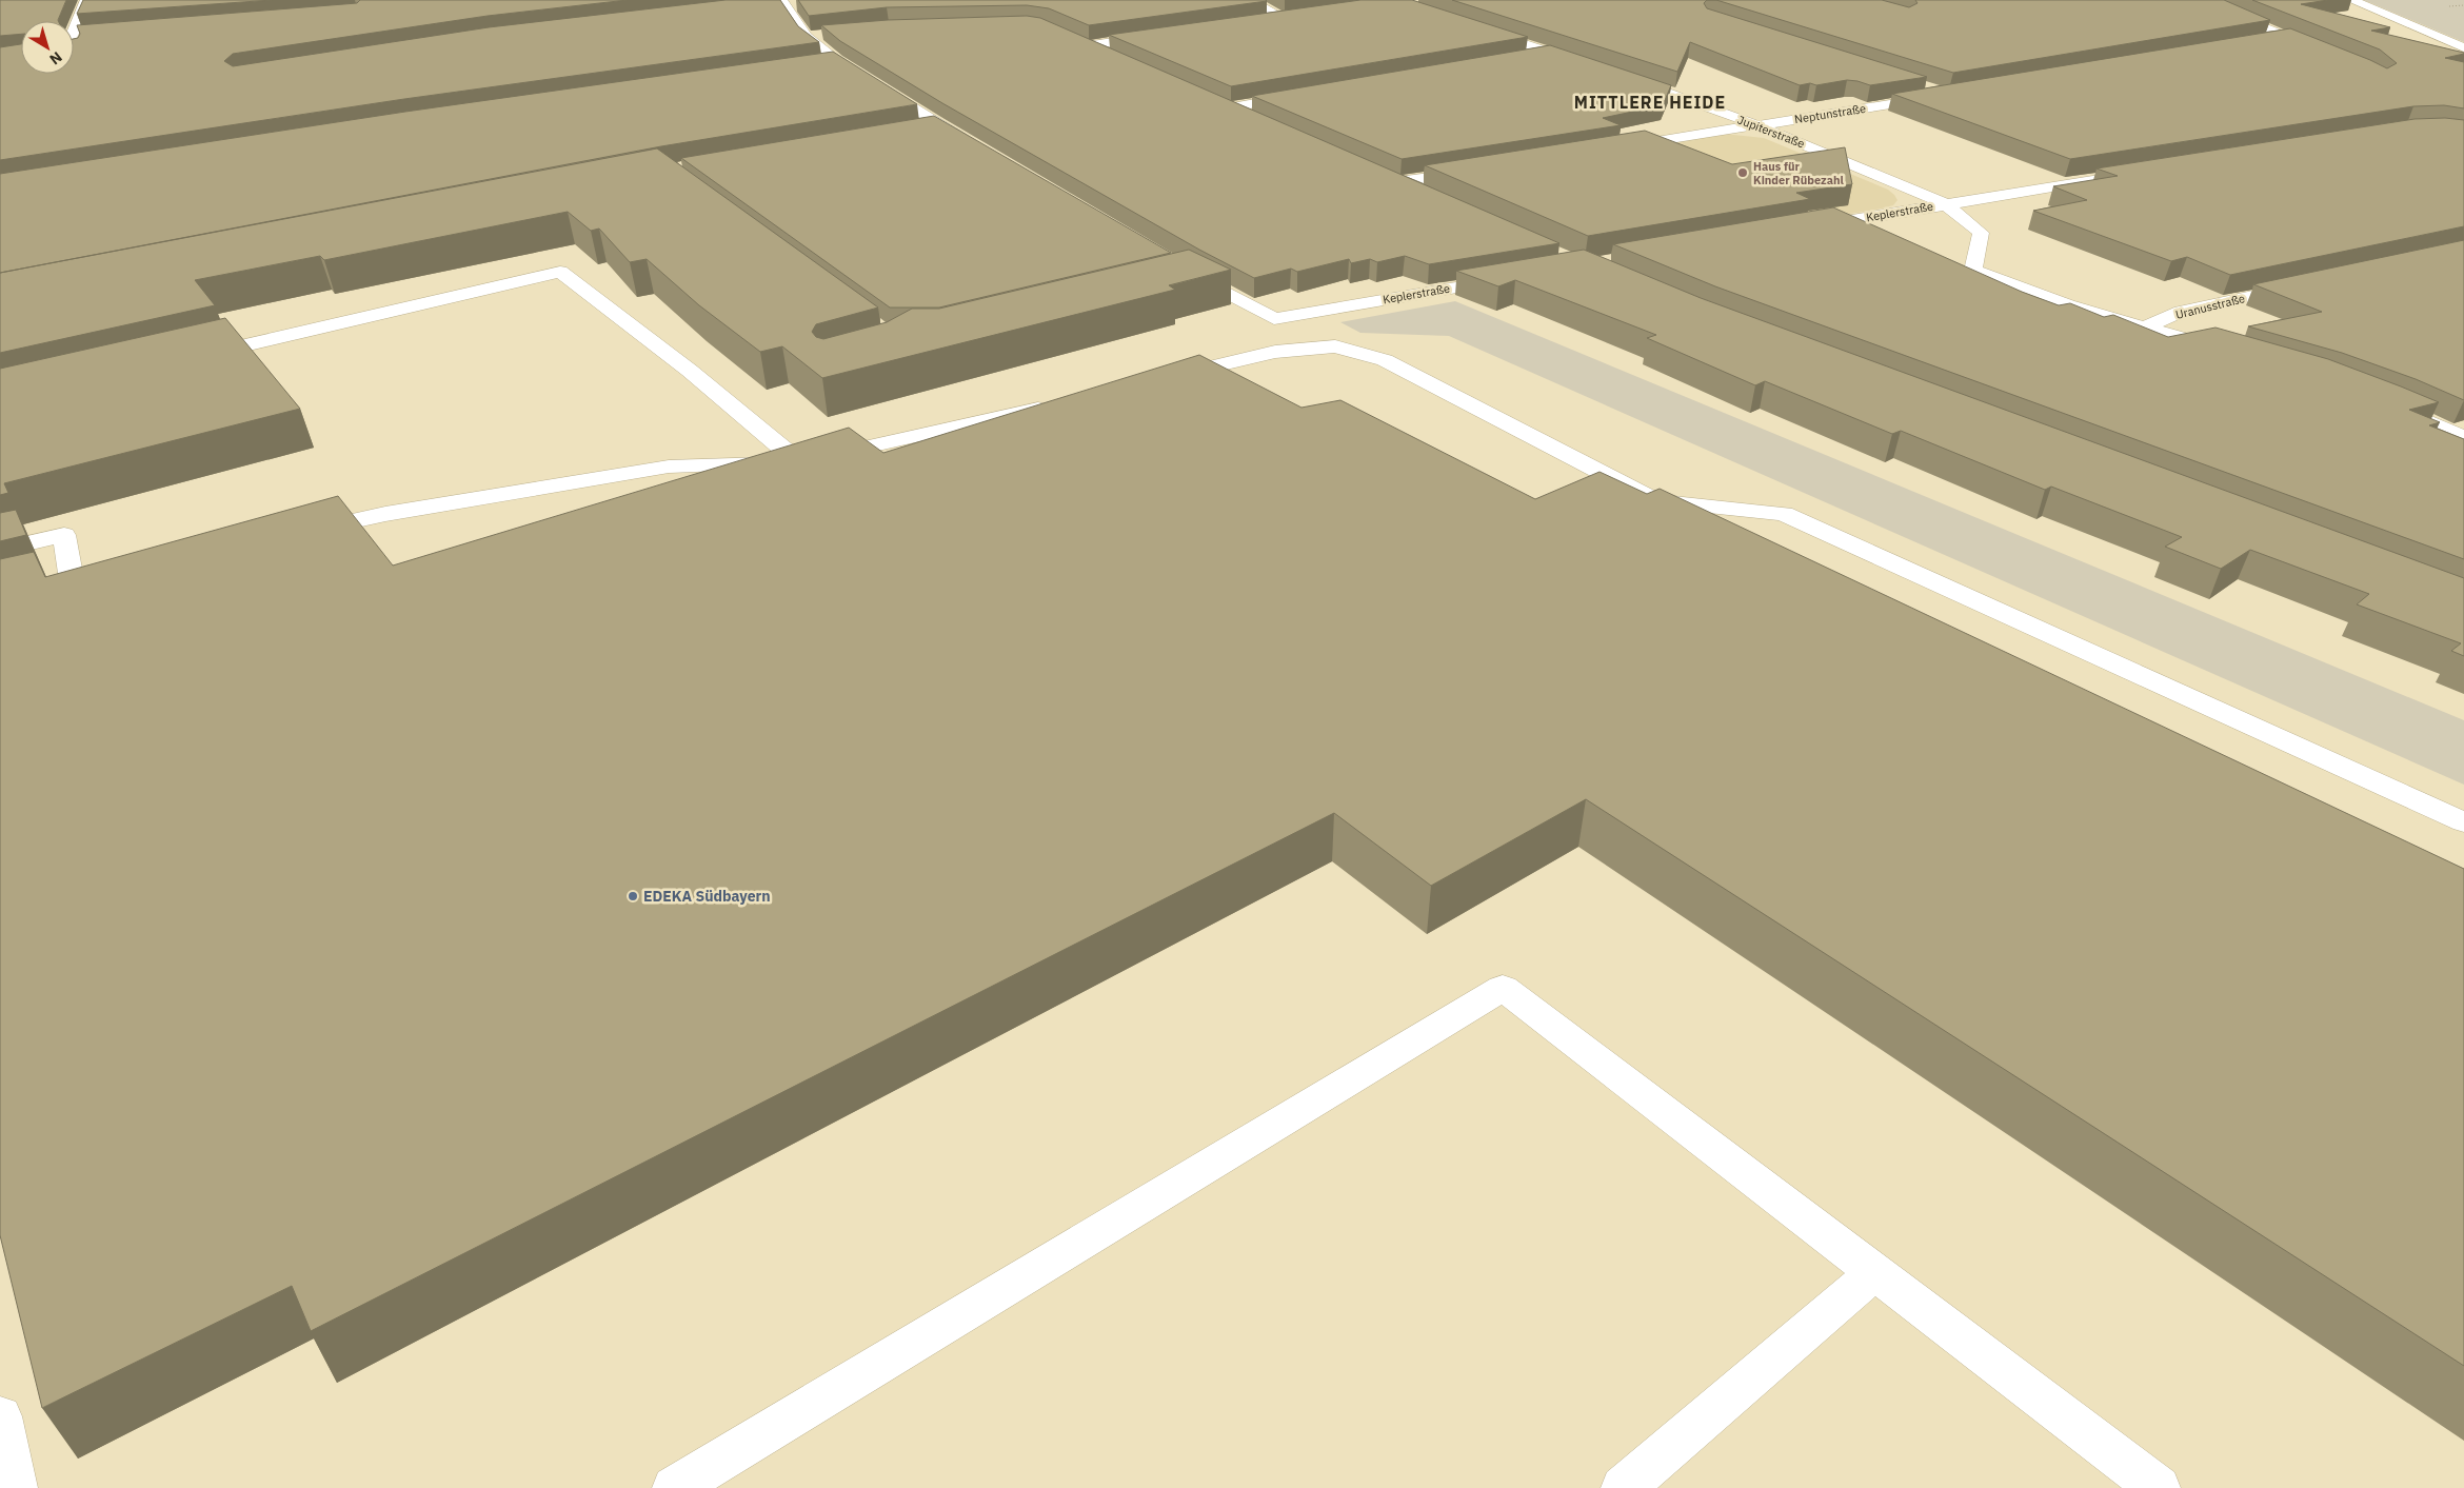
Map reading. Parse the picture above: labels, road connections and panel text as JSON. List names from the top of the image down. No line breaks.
{"streets":{"street":["Neptunstraße","Jupiterstraße","Keplerstraße","Uranusstraße"]},"crossings":[["Neptunstraße","Jupiterstraße"],["Jupiterstraße","Keplerstraße"]],"districts":["MITTLERE HEIDE"],"places":["Haus für Kinder Rübezahl","EDEKA Südbayern"],"north":"bottom right"}
